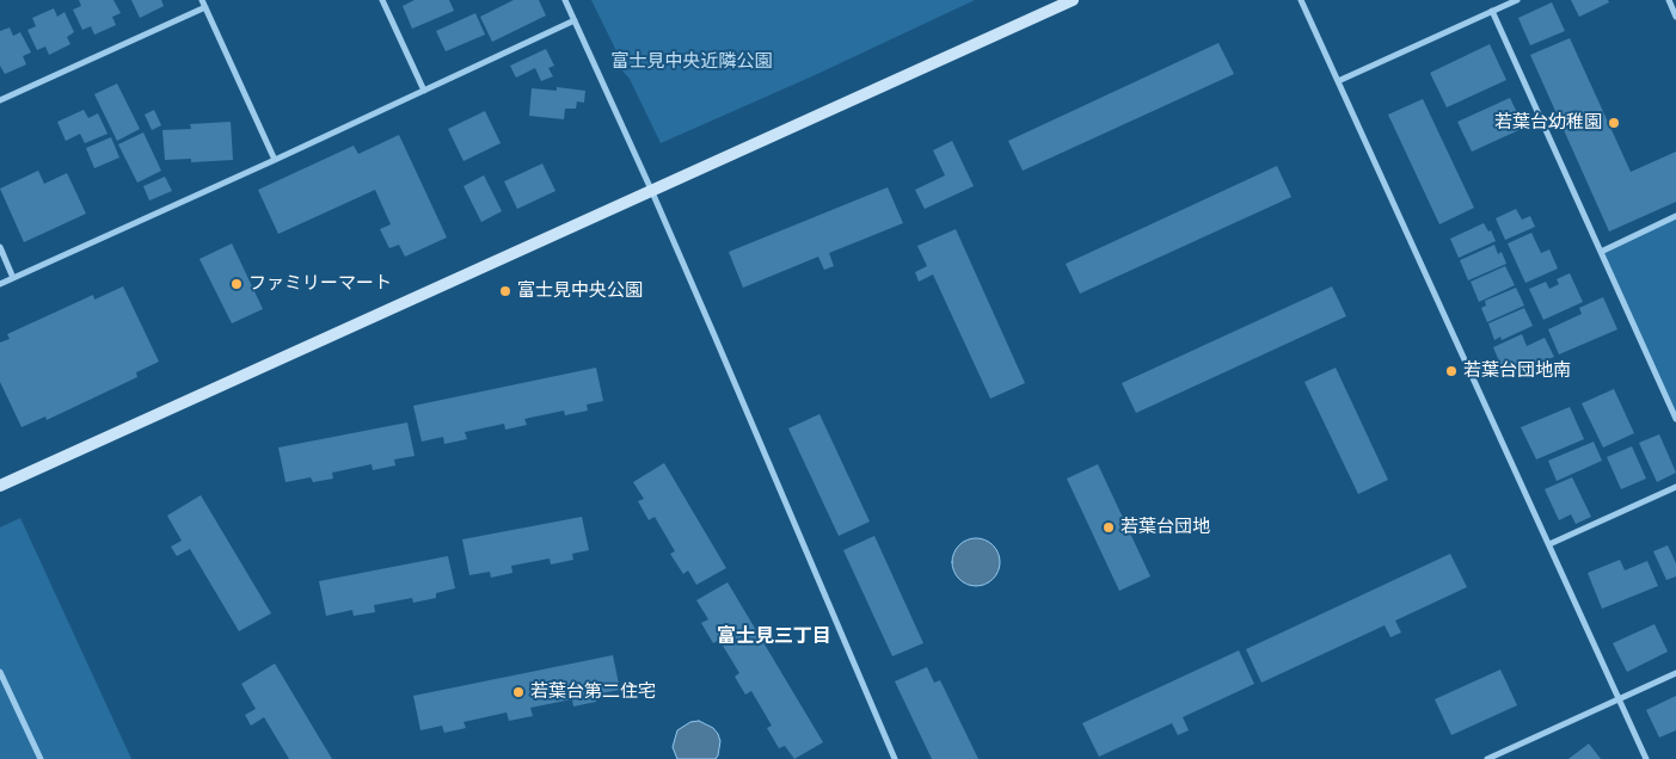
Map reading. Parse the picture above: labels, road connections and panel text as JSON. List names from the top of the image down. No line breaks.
{"districts":["富士見三丁目"],"parks":["富士見中央近隣公園"],"places":["若葉台幼稚園","ファミリーマート","富士見中央公園","若葉台団地南","若葉台団地","若葉台第二住宅"]}
